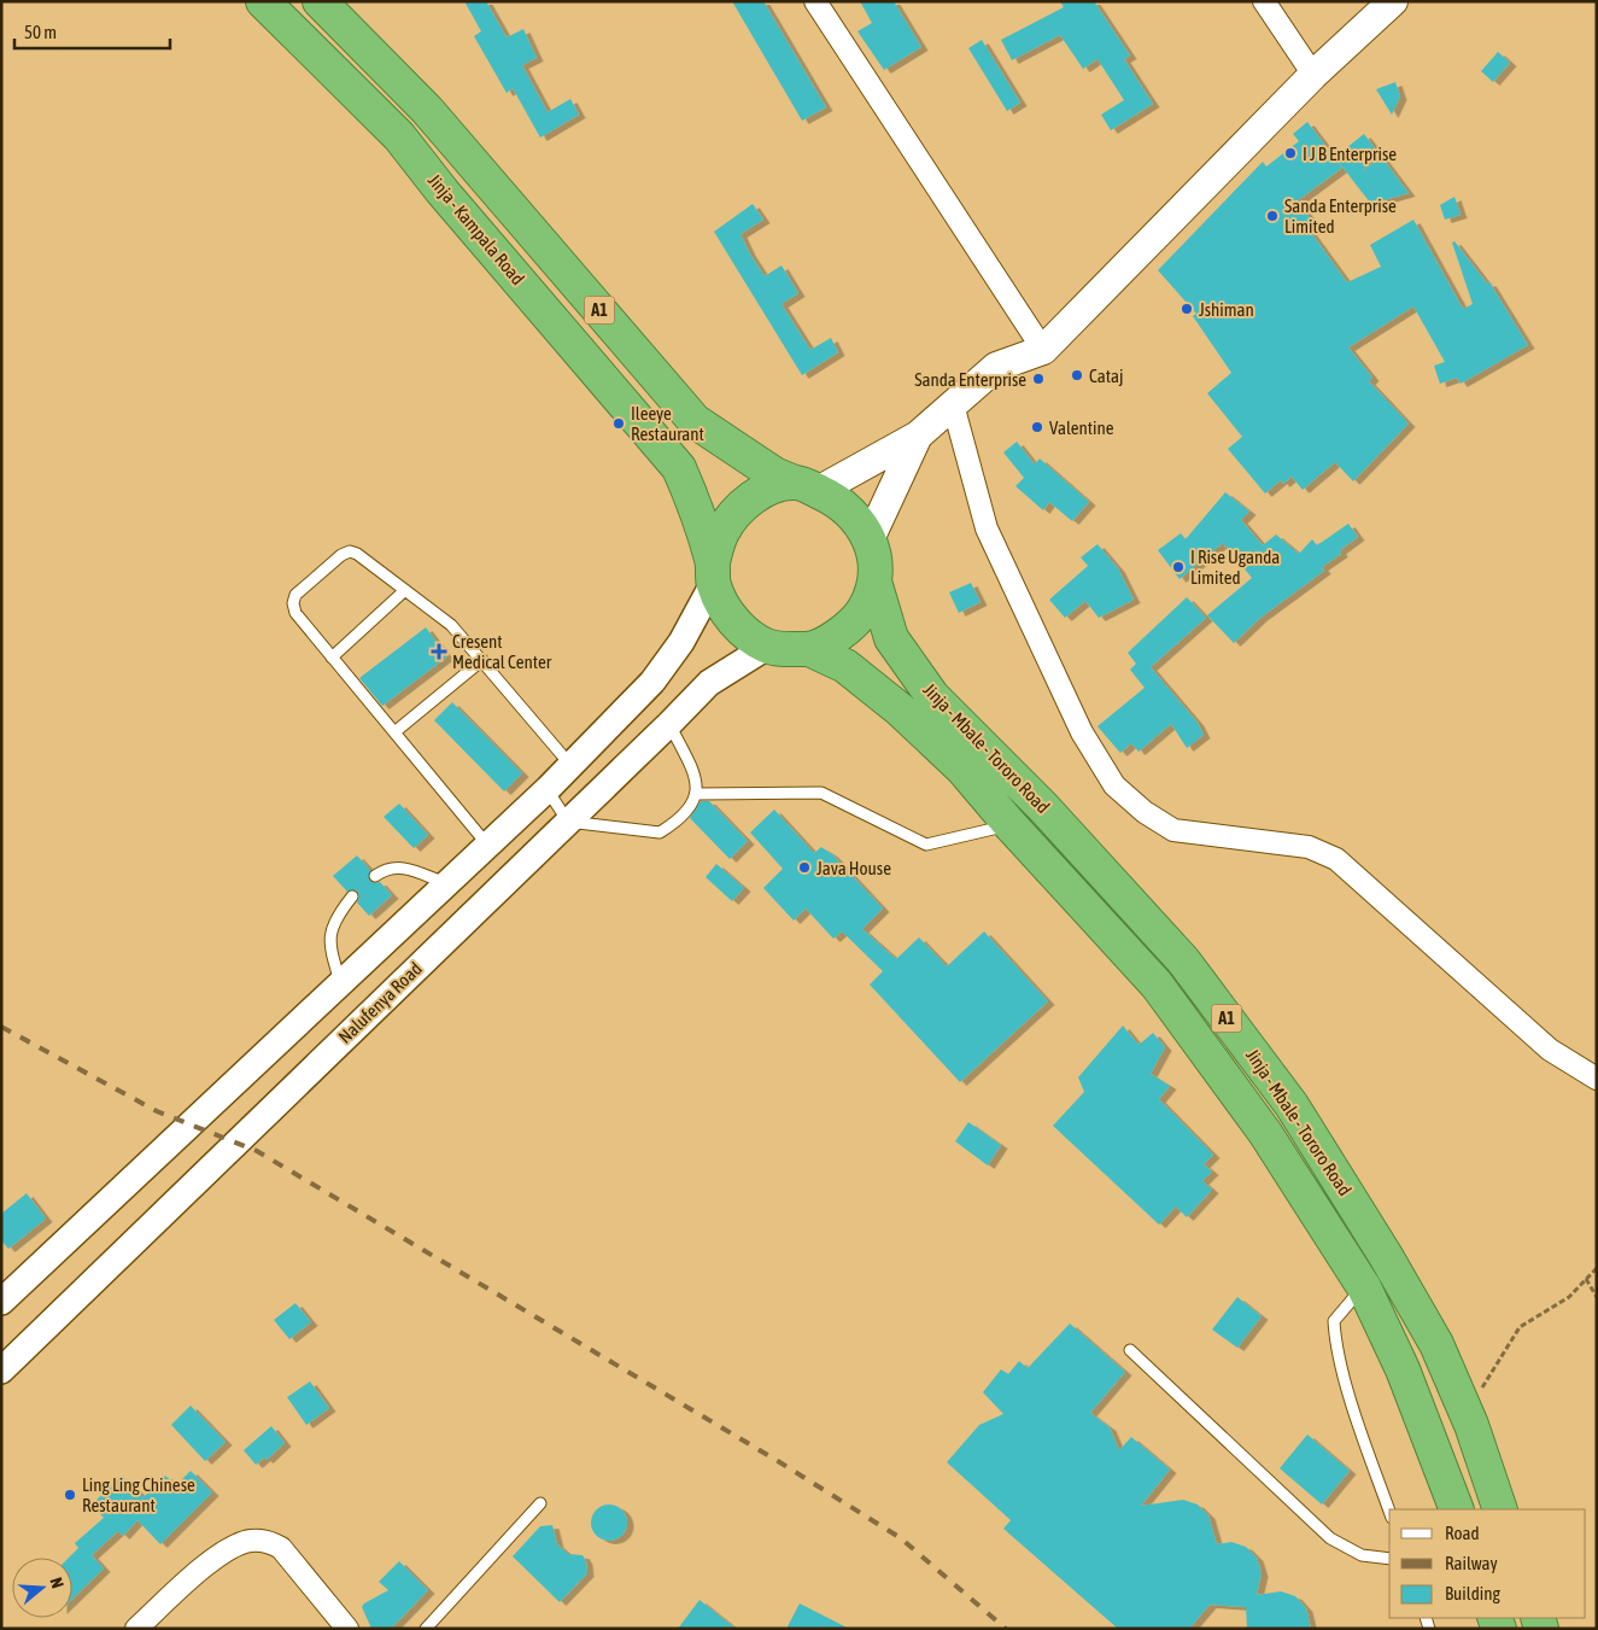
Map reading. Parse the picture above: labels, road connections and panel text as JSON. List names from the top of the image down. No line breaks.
{"streets":{"highway":["Jinja - Kampala Road","A1","Jinja - Mbale - Tororo Road"],"street":["Nalufenya Road"]},"crossings":[["Jinja - Kampala Road","A1"],["Jinja - Kampala Road","Jinja - Mbale - Tororo Road"],["Jinja - Kampala Road","Nalufenya Road"],["A1","Jinja - Mbale - Tororo Road"],["A1","Nalufenya Road"],["Jinja - Mbale - Tororo Road","Nalufenya Road"]],"places":{"other":["I J B Enterprise","Sanda Enterprise Limited","Jshiman","Cataj","Sanda Enterprise","Ileeye Restaurant","Valentine","I Rise Uganda Limited","Java House","Ling Ling Chinese Restaurant"],"health":["Cresent Medical Center"]},"legend":["Road","Railway","Building"],"scale_bar":"50 m","north":"right"}
